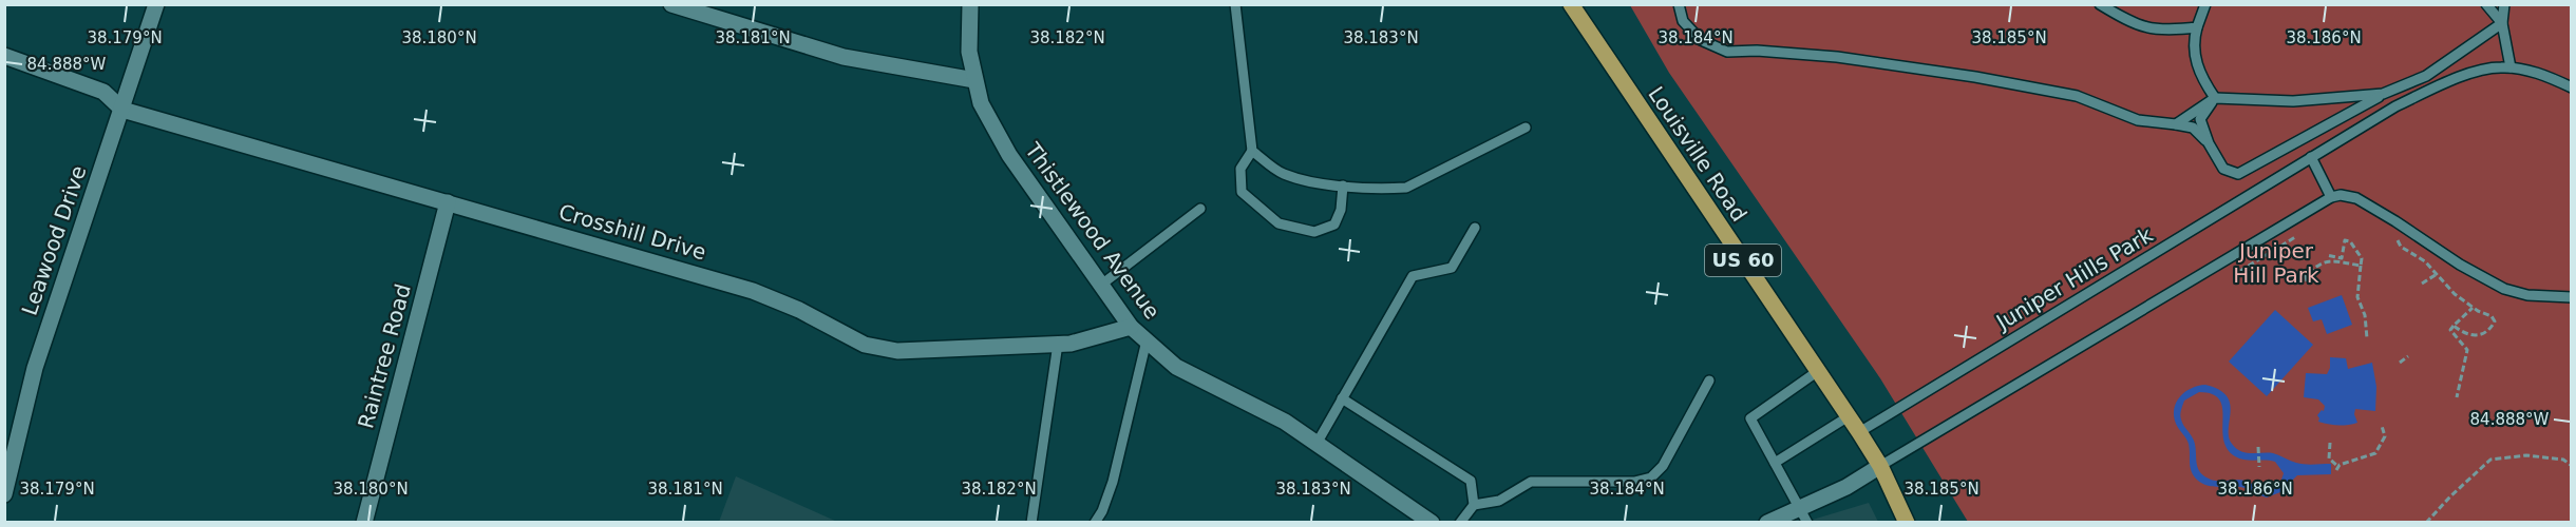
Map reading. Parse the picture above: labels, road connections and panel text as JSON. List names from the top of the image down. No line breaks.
{"streets":{"main road":["Louisville Road","US 60"],"street":["Thistlewood Avenue","Crosshill Drive","Leawood Drive","Raintree Road"],"lane":["Juniper Hills Park"]},"crossings":[["Louisville Road","Juniper Hills Park"],["Thistlewood Avenue","Crosshill Drive"],["Crosshill Drive","Leawood Drive"],["Crosshill Drive","Raintree Road"]],"parks":["Juniper Hill Park"],"coordinates":["38.179°N","38.180°N","38.181°N","38.182°N","38.183°N","38.184°N","38.185°N","38.186°N","84.888°W"]}
